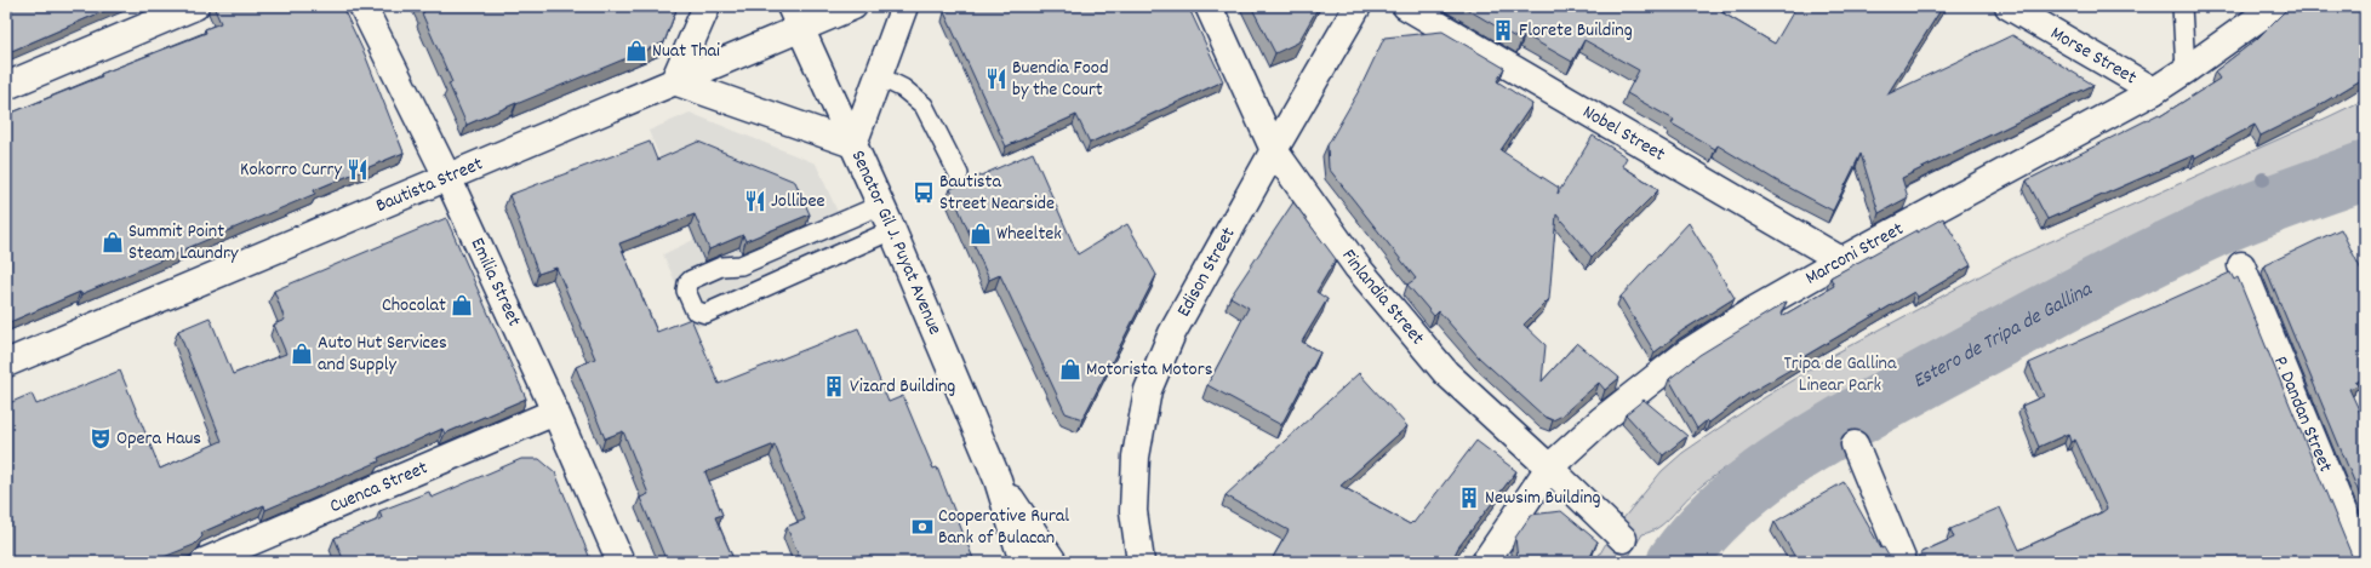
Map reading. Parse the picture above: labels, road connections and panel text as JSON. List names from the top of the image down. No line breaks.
{"streets":{"street":["Morse Street","Nobel Street","Bautista Street","Senator Gil J. Puyat Avenue","Marconi Street","Edison Street","Emilia Street","Finlandia Street","P. Dandan Street","Cuenca Street"]},"crossings":[["Morse Street","Marconi Street"],["Nobel Street","Marconi Street"],["Bautista Street","Senator Gil J. Puyat Avenue"],["Bautista Street","Emilia Street"],["Marconi Street","Finlandia Street"],["Edison Street","Finlandia Street"],["Emilia Street","Cuenca Street"]],"water":["Estero de Tripa de Gallina"],"parks":["Tripa de Gallina Linear Park"],"places":{"building":["Florete Building","Vizard Building","Newsim Building"],"shop":["Nuat Thai","Wheeltek","Summit Point Steam Laundry","Chocolat","Auto Hut Services and Supply","Motorista Motors"],"restaurant":["Buendia Food by the Court","Kokorro Curry","Jollibee"],"bus stop":["Bautista Street Nearside"],"theatre":["Opera Haus"],"bank":["Cooperative Rural Bank of Bulacan"]}}
